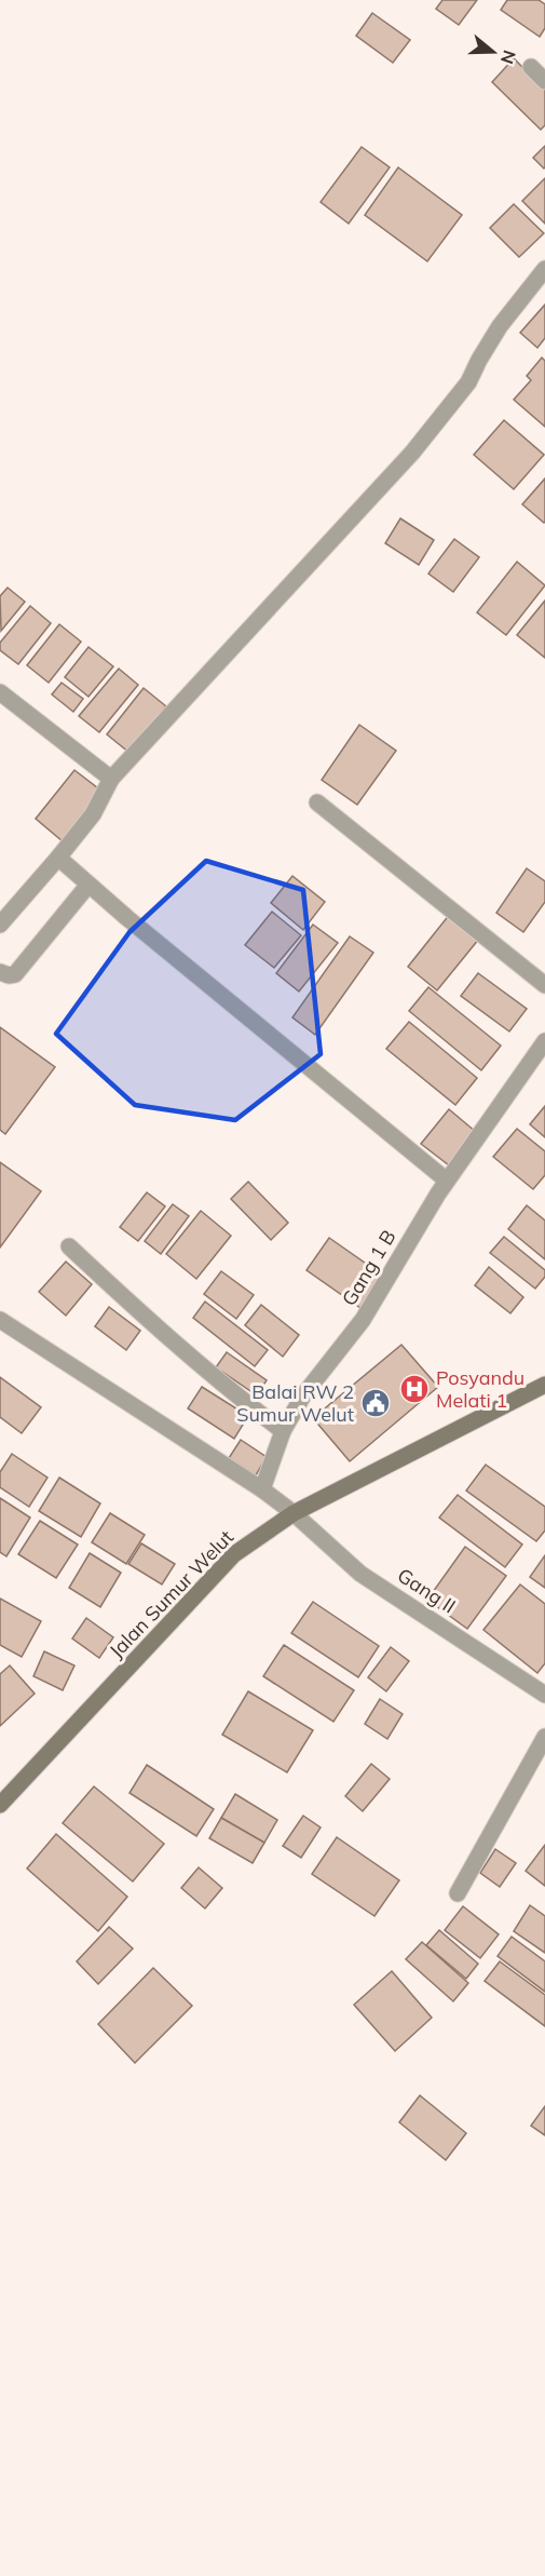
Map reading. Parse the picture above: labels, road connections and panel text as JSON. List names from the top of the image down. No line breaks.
{"streets":{"street":["Gang 1 B","Gang II","Jalan Sumur Welut"]},"crossings":[["Gang II","Jalan Sumur Welut"]],"places":{"hospital":["Posyandu Melati 1"],"public building":["Balai RW 2 Sumur Welut"]},"north":"right"}
